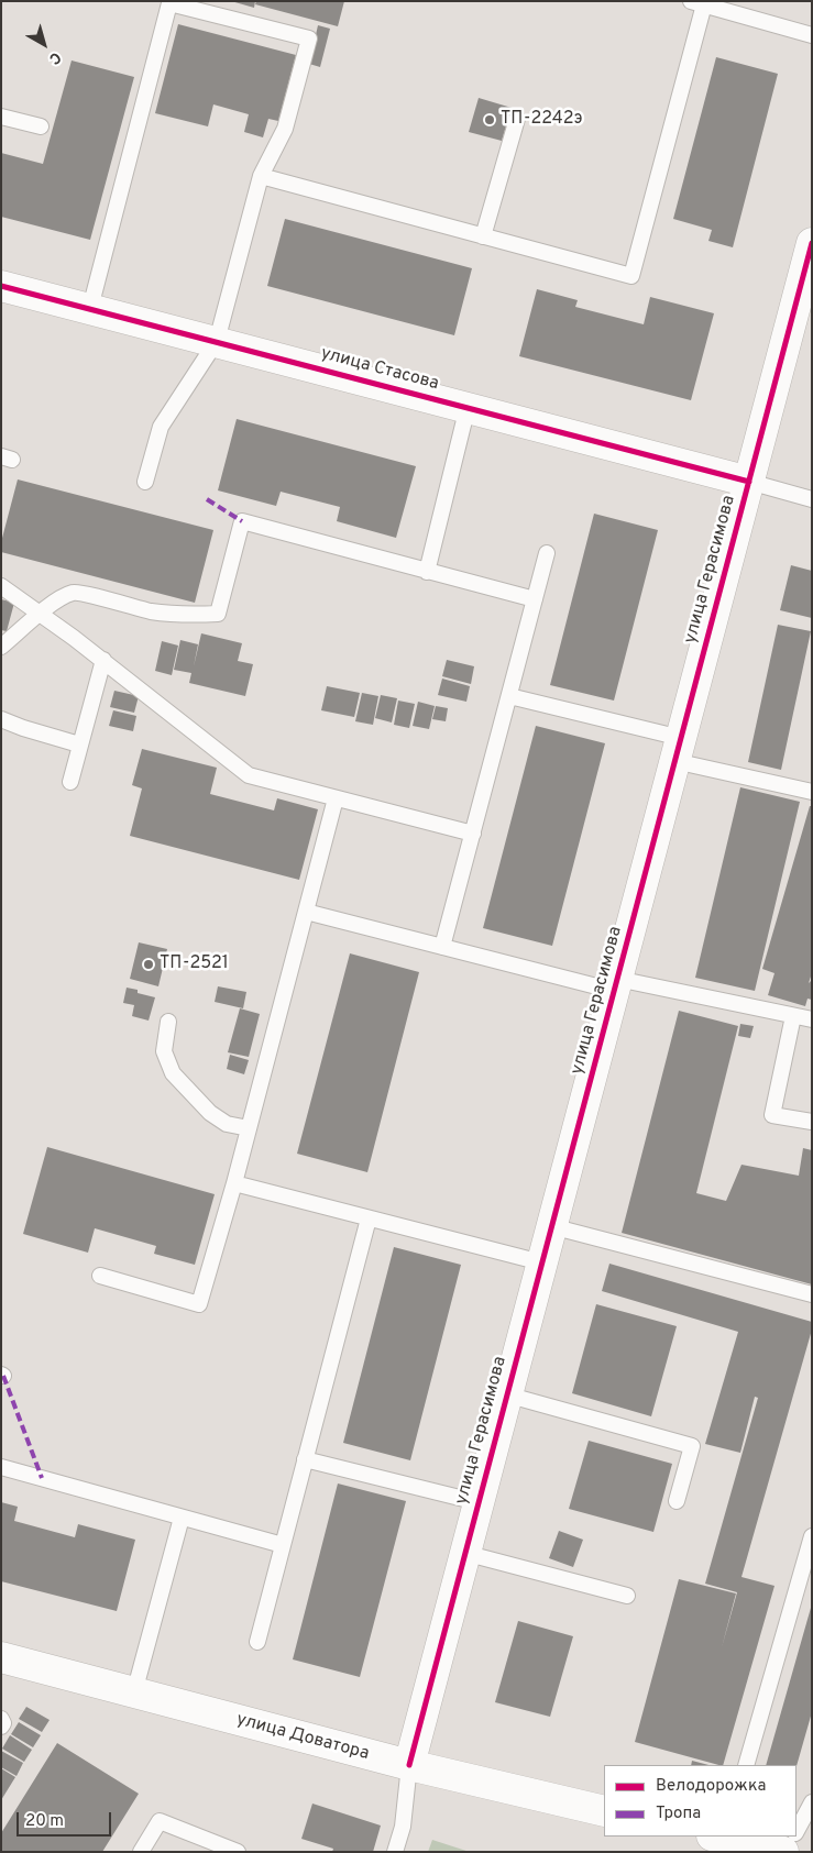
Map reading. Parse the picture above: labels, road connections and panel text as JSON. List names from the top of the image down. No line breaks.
{"streets":{"street":["улица Стасова","улица Герасимова","улица Доватора"]},"crossings":[["улица Стасова","улица Герасимова"],["улица Герасимова","улица Доватора"]],"places":["ТП-2242э","ТП-2521"],"legend":["Велодорожка","Тропа"],"scale_bar":"20 m","north":"bottom right"}
